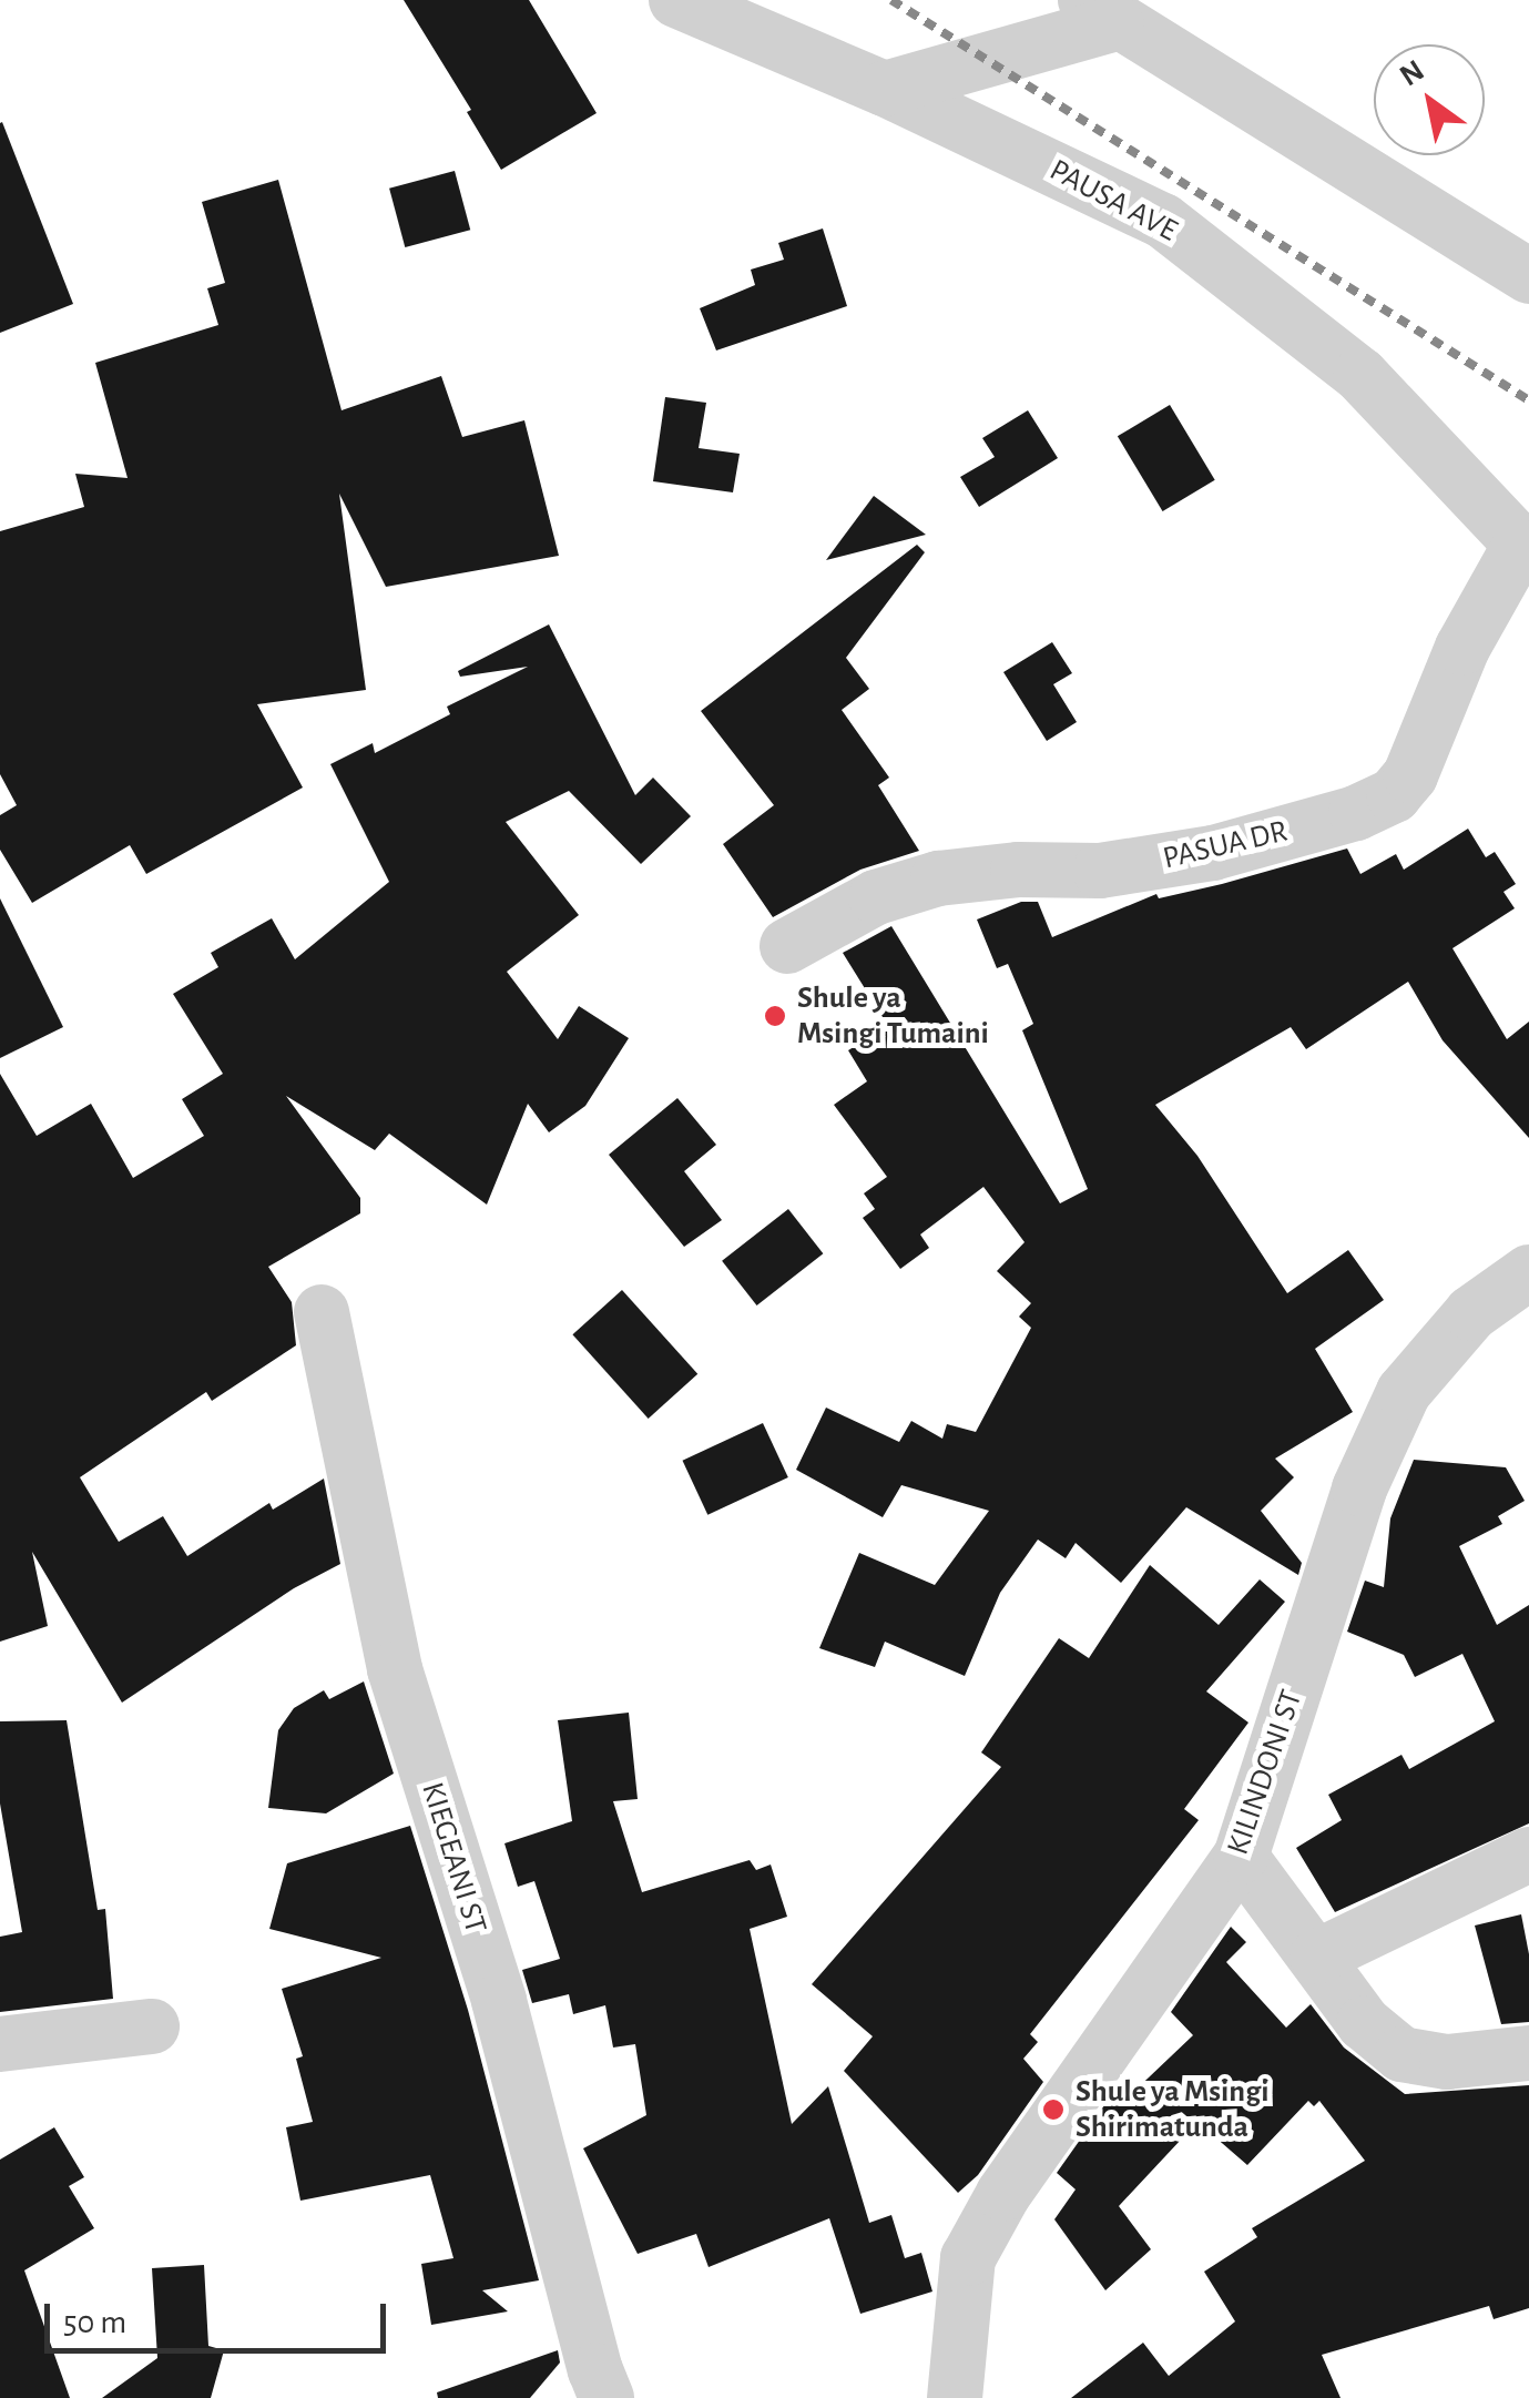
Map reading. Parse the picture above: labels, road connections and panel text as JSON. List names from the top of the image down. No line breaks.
{"streets":{"street":["PAUSA AVE","PASUA DR","KILINDONI ST","KIEGEANI ST"]},"crossings":[["PAUSA AVE","PASUA DR"]],"places":["Shule ya Msingi Tumaini","Shule ya Msingi Shirimatunda"],"scale_bar":"50 m","north":"top left"}
